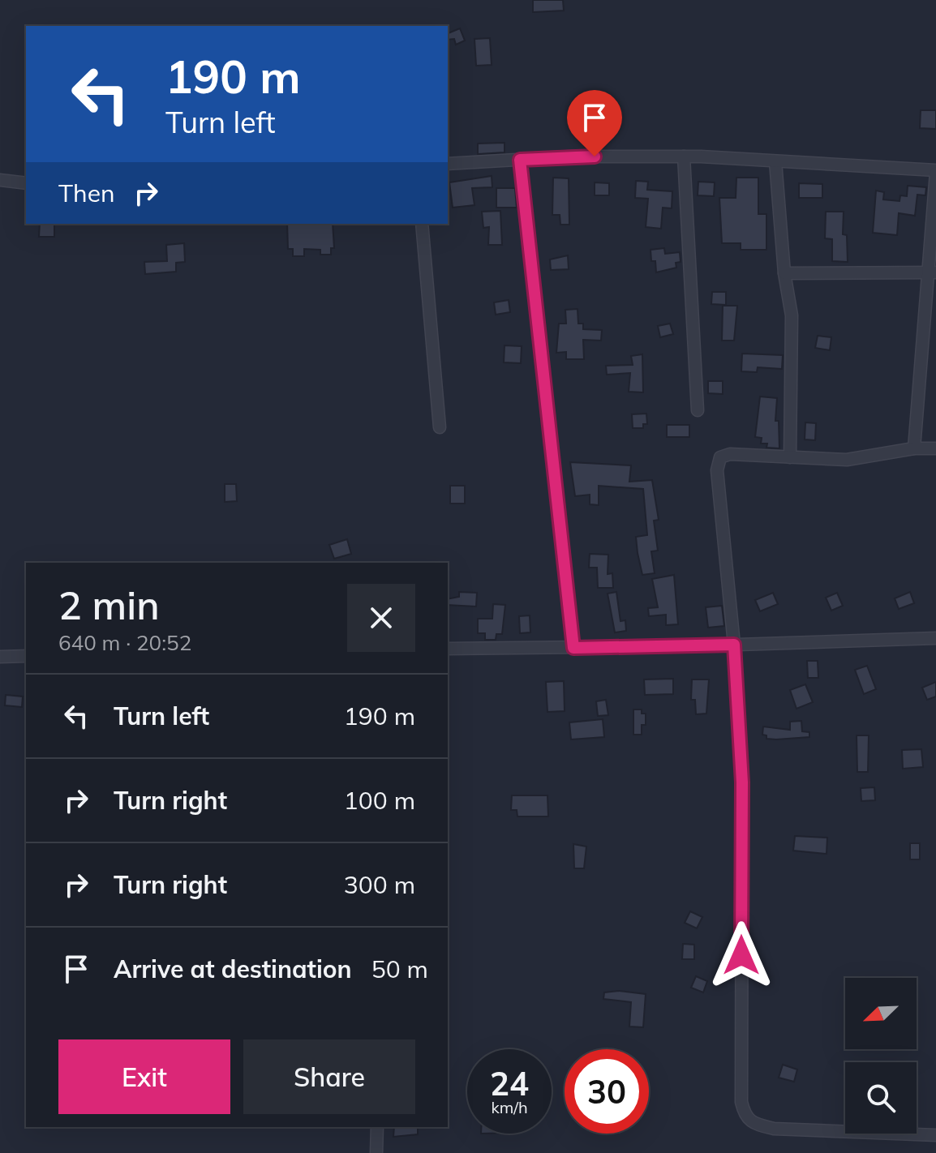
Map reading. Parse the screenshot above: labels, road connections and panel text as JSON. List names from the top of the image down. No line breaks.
{"north":"bottom left","page":{"turn":["190 m","Turn left"],"then":"Then","heading":["2 min","640 m · 20:52"],"list":[{"name":"Turn left","value":"190 m"},{"name":"Turn right","value":"100 m"},{"name":"Turn right","value":"300 m"},{"name":"Arrive at destination","value":"50 m"}],"buttons":["Exit","Share"],"speed":"24 km/h","limit":"30"}}
